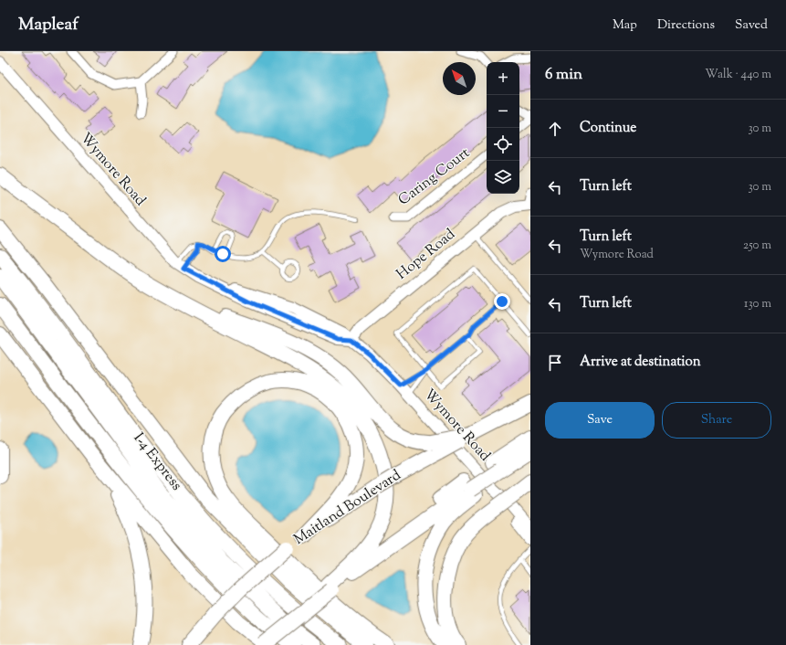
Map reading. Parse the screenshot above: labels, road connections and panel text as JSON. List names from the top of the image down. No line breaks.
{"streets":{"highway":["I-4 Express","Maitland Boulevard"],"main road":["Wymore Road","Hope Road"],"street":["Caring Court"]},"crossings":[["Wymore Road","Hope Road"]],"north":"top left","page":{"header":"Mapleaf","nav":["Map","Directions","Saved"],"heading":["6 min","Walk · 440 m"],"map_buttons":["+","−"],"list":[["Continue","30 m"],["Turn left","30 m"],["Turn left","Wymore Road","250 m"],["Turn left","130 m"],"Arrive at destination"],"buttons":["Save","Share"]}}
